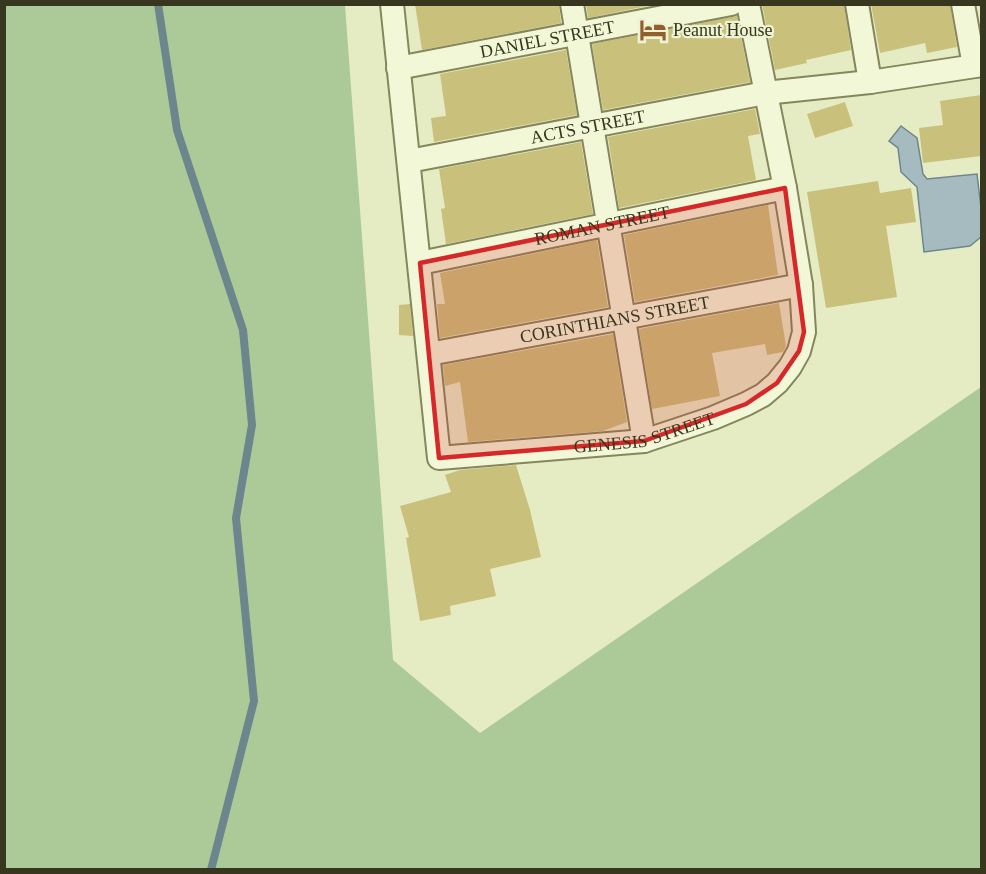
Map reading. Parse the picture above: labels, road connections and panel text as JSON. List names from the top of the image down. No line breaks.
{"streets":{"street":["DANIEL STREET","ACTS STREET","ROMAN STREET","CORINTHIANS STREET","GENESIS STREET"]},"crossings":[["DANIEL STREET","GENESIS STREET"],["ACTS STREET","GENESIS STREET"],["ROMAN STREET","GENESIS STREET"],["CORINTHIANS STREET","GENESIS STREET"]],"places":{"hotel":["Peanut House"]}}
